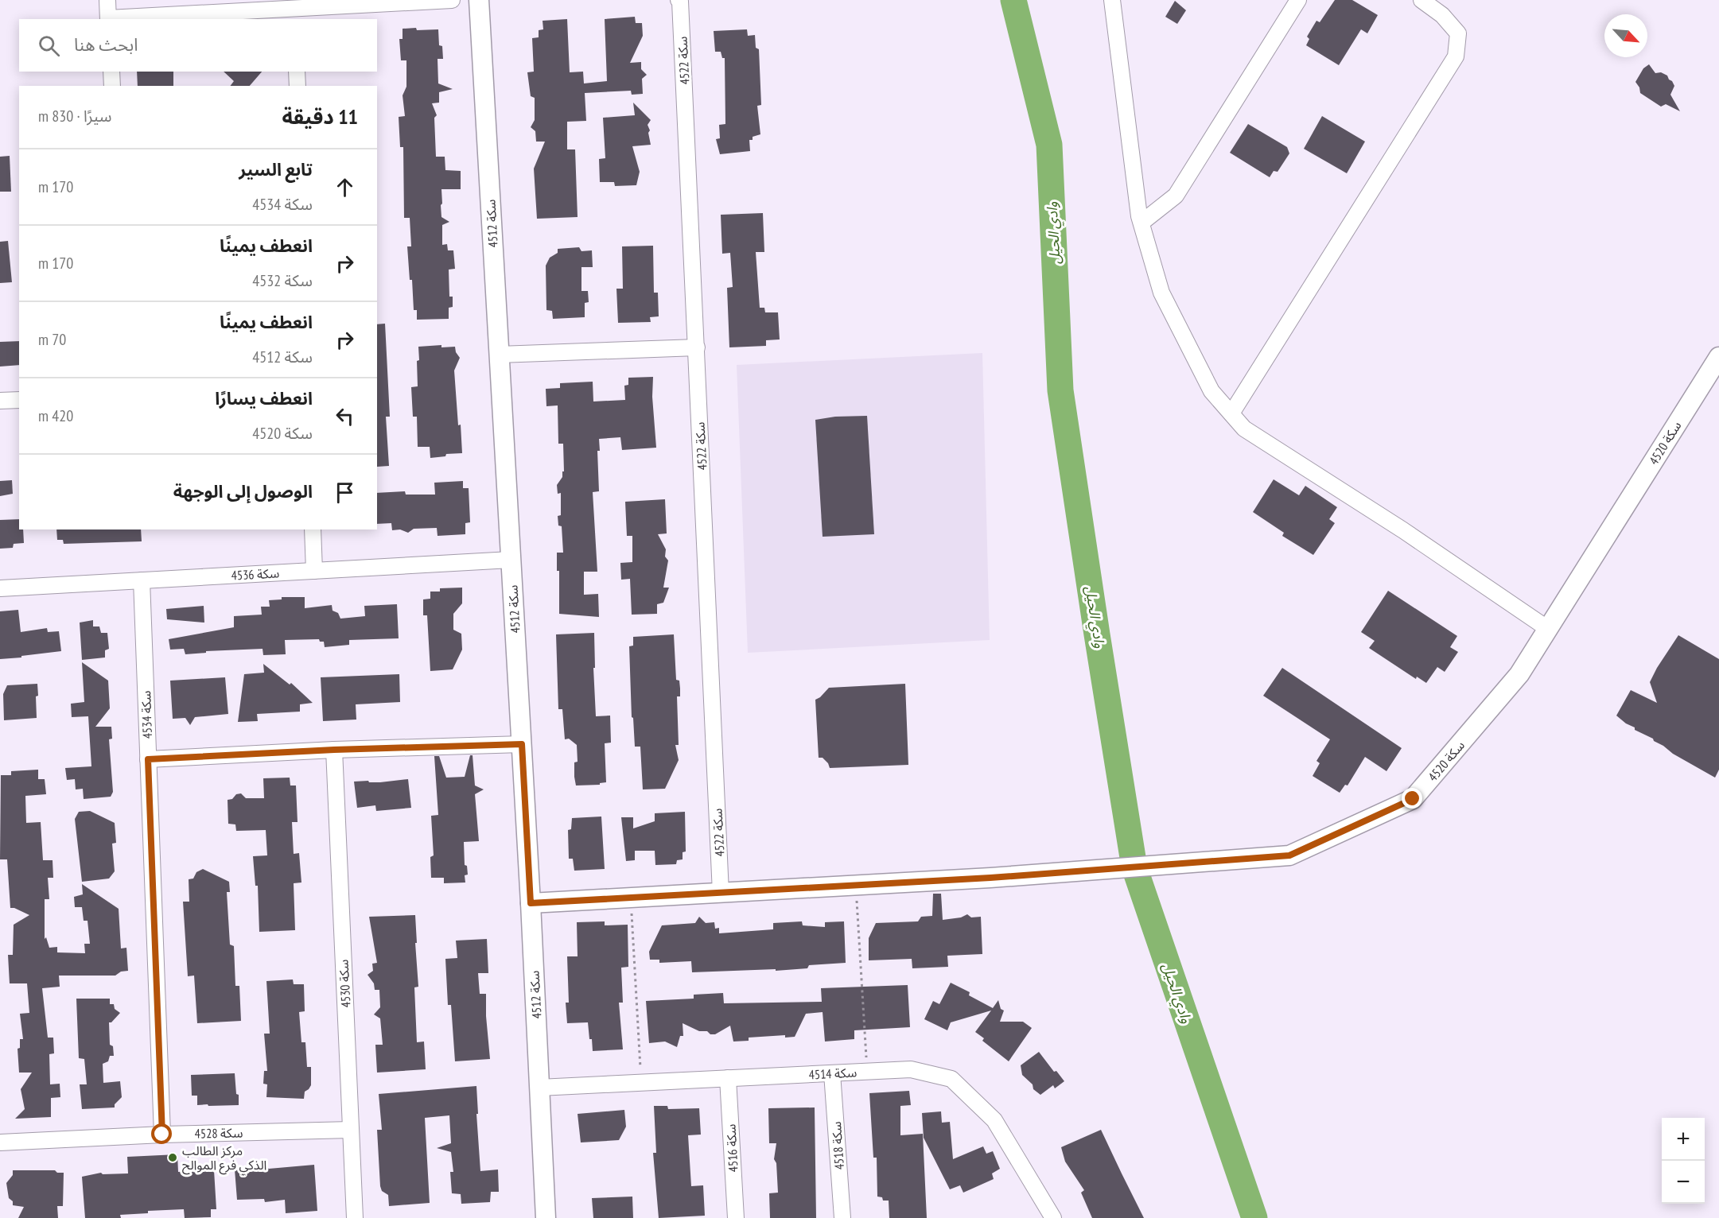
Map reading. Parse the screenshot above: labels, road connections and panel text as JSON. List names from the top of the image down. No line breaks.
{"streets":{"street":["سكة 4522","سكة 4512","سكة 4520","سكة 4536","سكة 4534","سكة 4530","سكة 4514","سكة 4528","سكة 4518","سكة 4516"]},"crossings":[["سكة 4522","سكة 4520"],["سكة 4512","سكة 4520"],["سكة 4512","سكة 4536"],["سكة 4512","سكة 4514"],["سكة 4536","سكة 4534"],["سكة 4534","سكة 4528"],["سكة 4530","سكة 4528"],["سكة 4514","سكة 4518"],["سكة 4514","سكة 4516"]],"water":["وادي الحيل"],"places":["مركز الطالب الذكي فرع الموالح"],"north":"bottom right","page":{"search":"ابحث هنا","heading":["11 دقيقة","سيرًا · 830 m"],"list":[["تابع السير","سكة 4534","170 m"],["انعطف يمينًا","سكة 4532","170 m"],["انعطف يمينًا","سكة 4512","70 m"],["انعطف يسارًا","سكة 4520","420 m"],"الوصول إلى الوجهة"],"map_buttons":["+","−"]}}
